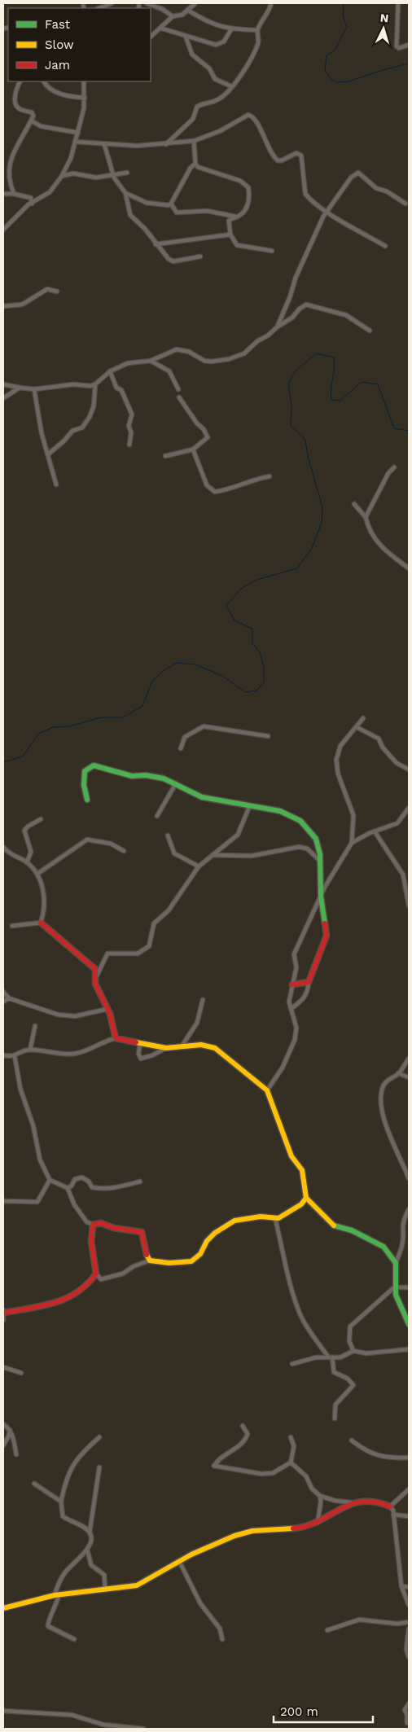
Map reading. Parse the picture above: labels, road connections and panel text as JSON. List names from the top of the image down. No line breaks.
{"legend":["Fast","Slow","Jam"],"scale_bar":"200 m","north":"top"}
